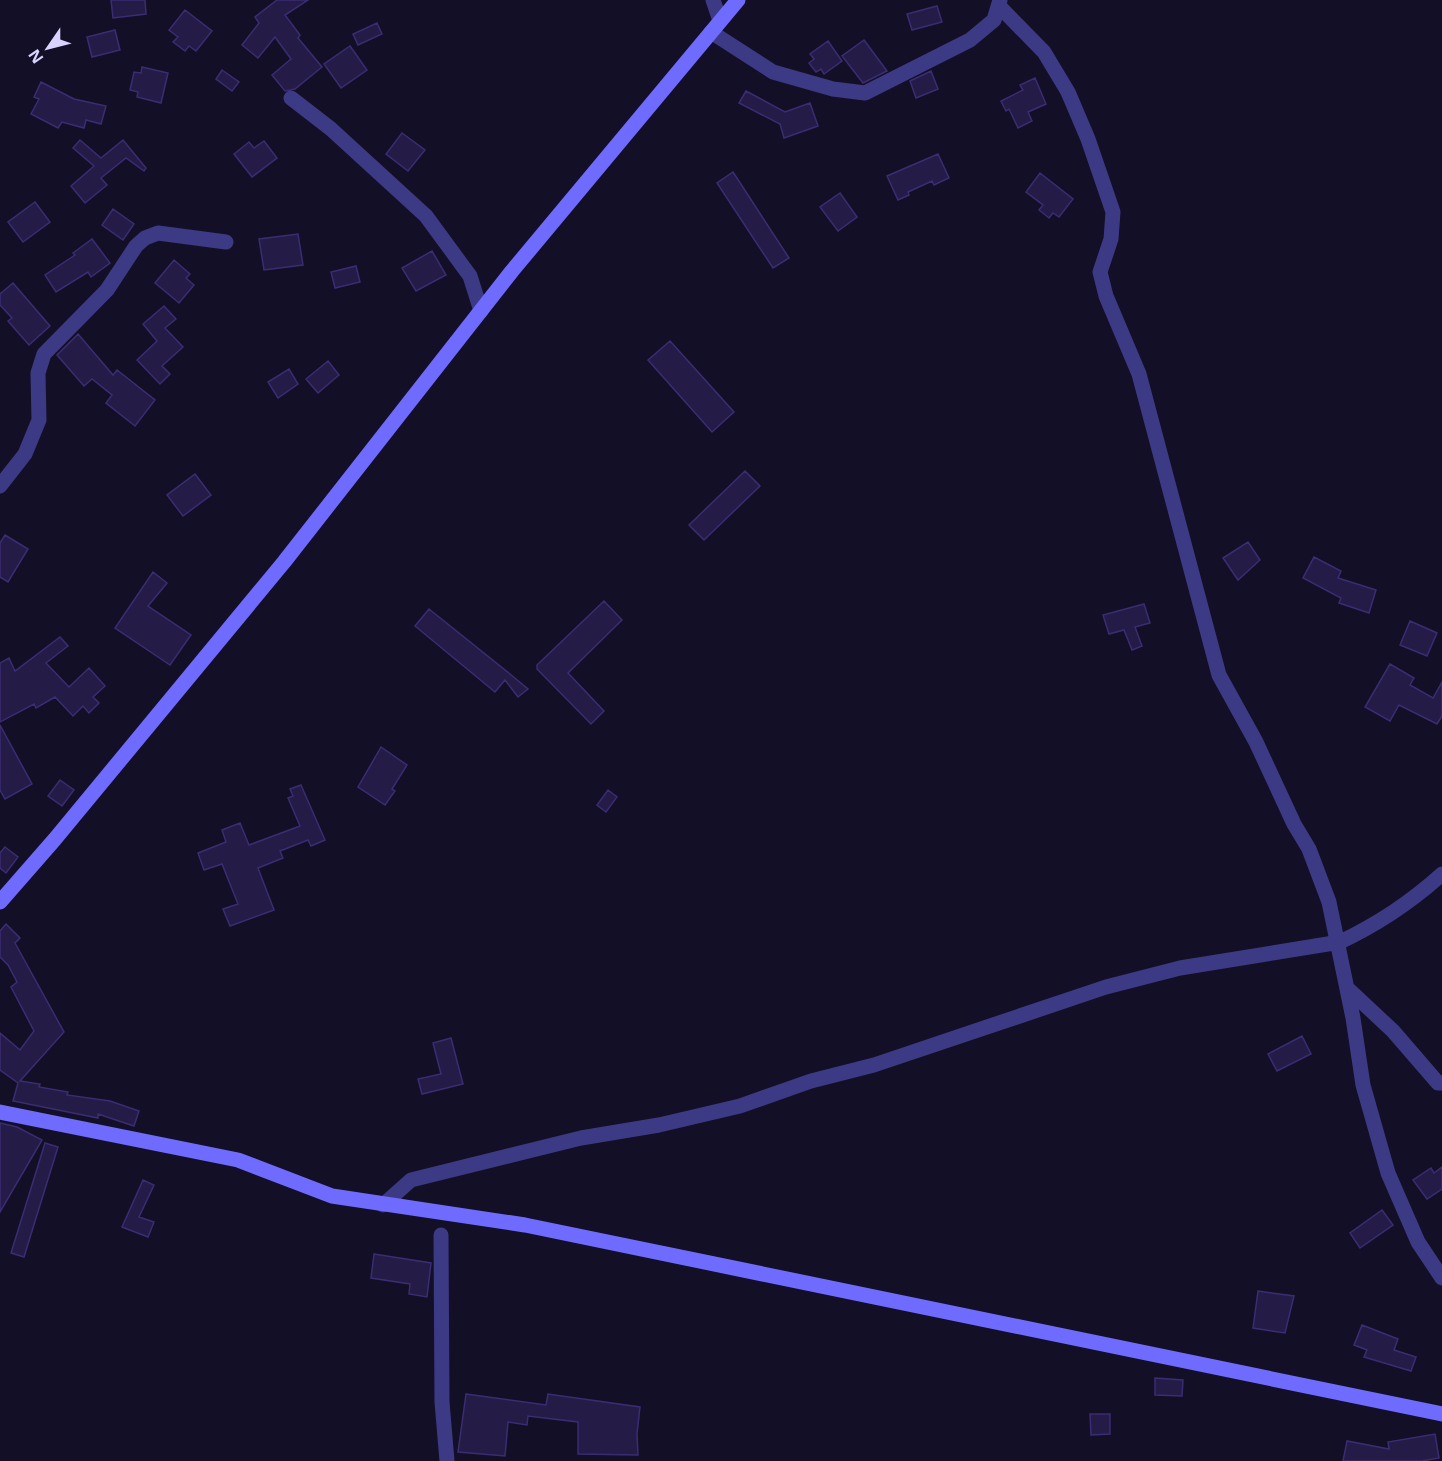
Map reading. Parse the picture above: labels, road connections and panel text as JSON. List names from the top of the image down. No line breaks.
{"north":"bottom left"}
